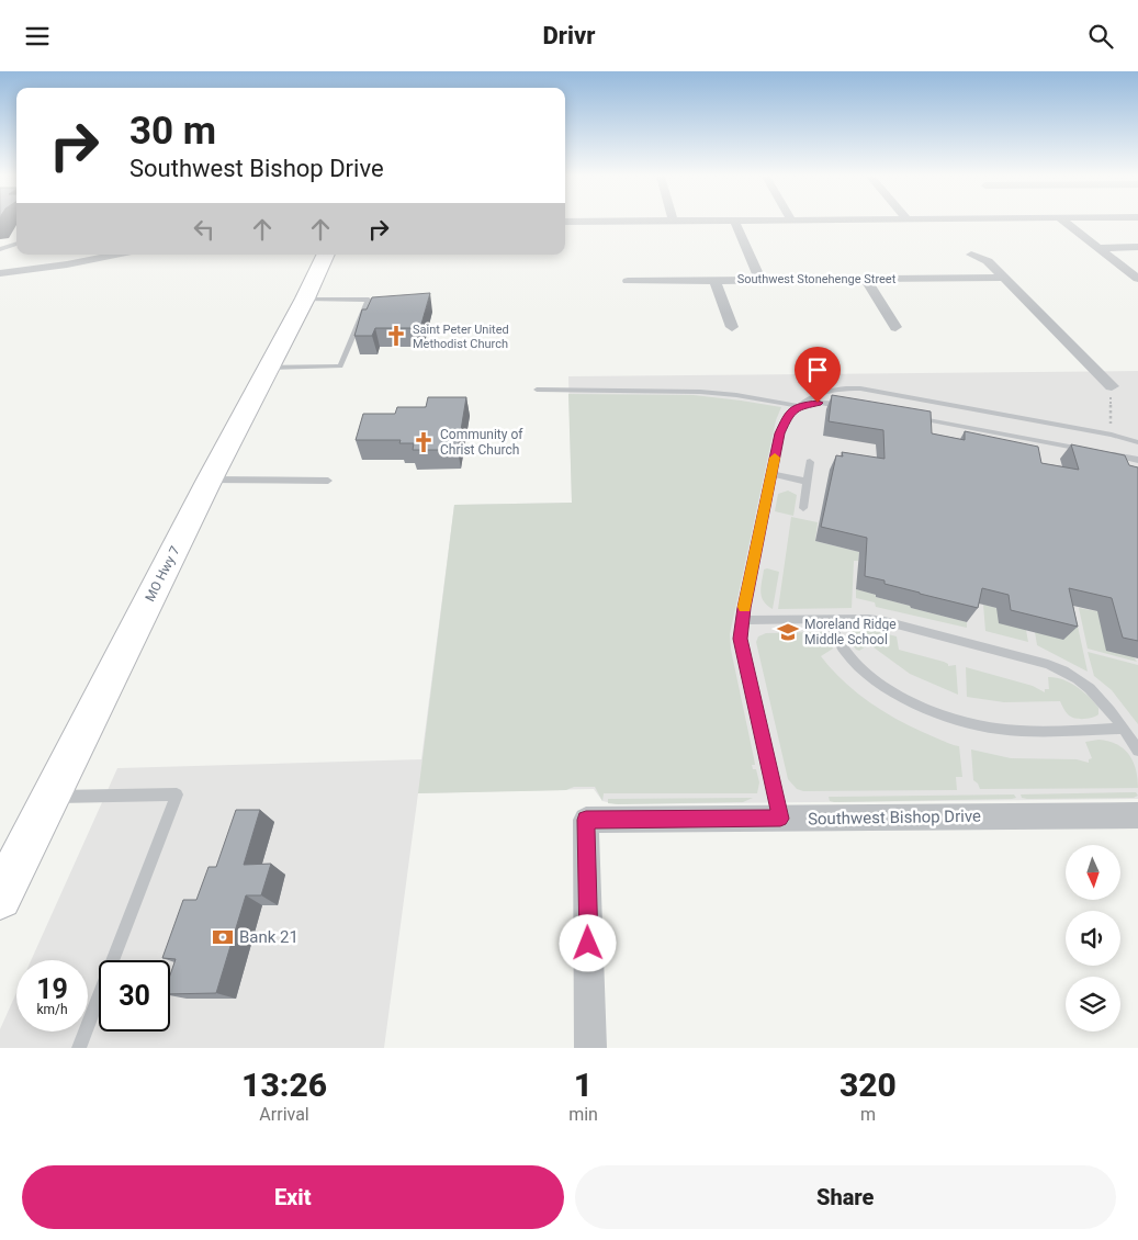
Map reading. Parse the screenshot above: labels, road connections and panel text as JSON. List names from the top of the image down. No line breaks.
{"streets":{"main road":["MO Hwy 7"],"street":["Southwest Stonehenge Street","Southwest Bishop Drive"]},"places":{"church":["Saint Peter United Methodist Church","Community of Christ Church"],"school or university":["Moreland Ridge Middle School"],"bank":["Bank 21"]},"north":"bottom","page":{"header":"Drivr","turn":["30 m","Southwest Bishop Drive"],"speed":"19 km/h","limit":"30","eta":["13:26","Arrival","1","min","320","m"],"buttons":["Exit","Share"]}}
